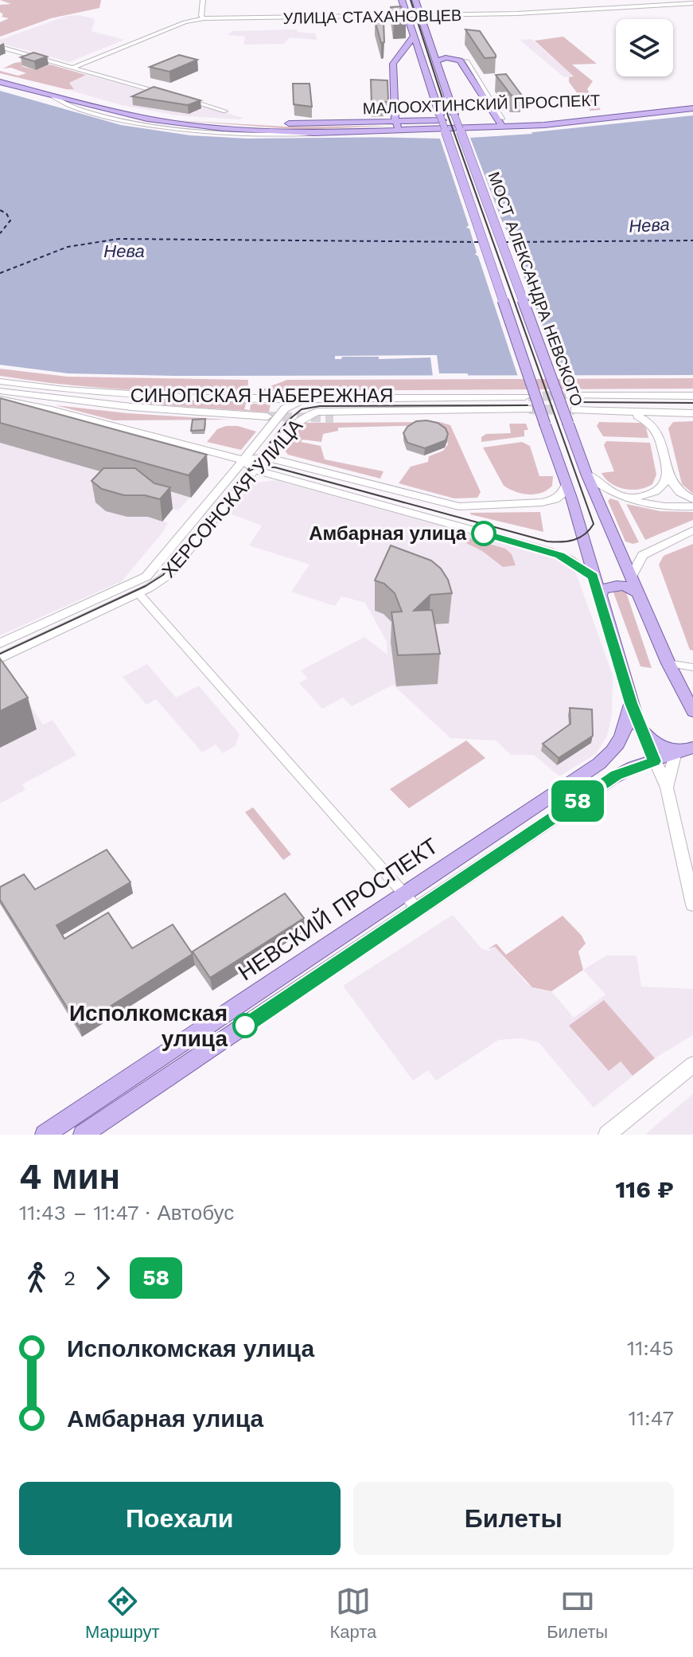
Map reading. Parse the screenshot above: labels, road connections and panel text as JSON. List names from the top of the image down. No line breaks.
{"streets":{"main road":["МАЛООХТИНСКИЙ ПРОСПЕКТ","МОСТ АЛЕКСАНДРА НЕВСКОГО","СИНОПСКАЯ НАБЕРЕЖНАЯ","ХЕРСОНСКАЯ УЛИЦА","НЕВСКИЙ ПРОСПЕКТ"],"street":["УЛИЦА СТАХАНОВЦЕВ"]},"crossings":[["УЛИЦА СТАХАНОВЦЕВ","МОСТ АЛЕКСАНДРА НЕВСКОГО"],["МОСТ АЛЕКСАНДРА НЕВСКОГО","НЕВСКИЙ ПРОСПЕКТ"],["СИНОПСКАЯ НАБЕРЕЖНАЯ","ХЕРСОНСКАЯ УЛИЦА"]],"water":["Нева"],"places":["Амбарная улица","Исполкомская улица"],"lines":["bus line 58"],"page":{"on_map":"58","heading":["4 мин","11:43 – 11:47 · Автобус","116 ₽"],"legs":["2","58"],"list":[{"name":"Исполкомская улица","value":"11:45"},{"name":"Амбарная улица","value":"11:47"}],"buttons":["Поехали","Билеты"],"tabs":["Маршрут","Карта","Билеты"]}}
